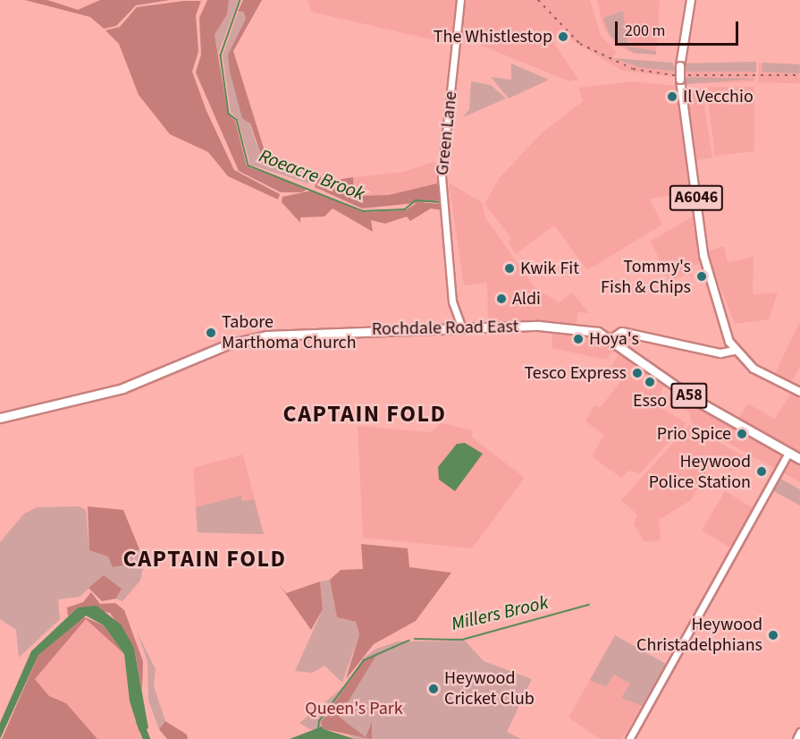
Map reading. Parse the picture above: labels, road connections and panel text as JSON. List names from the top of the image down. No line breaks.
{"streets":{"highway":["Rochdale Road East","A58"],"main road":["A6046"],"street":["Green Lane"]},"crossings":[["Green Lane","Rochdale Road East"],["Rochdale Road East","A58"]],"districts":["CAPTAIN FOLD","CAPTAIN FOLD"],"water":["Roeacre Brook","Millers Brook"],"parks":["Queen's Park"],"places":["The Whistlestop","Il Vecchio","Kwik Fit","Tommy's Fish & Chips","Aldi","Tabore Marthoma Church","Hoya's","Tesco Express","Esso","Prio Spice","Heywood Police Station","Heywood Christadelphians","Heywood Cricket Club"],"scale_bar":"200 m"}
